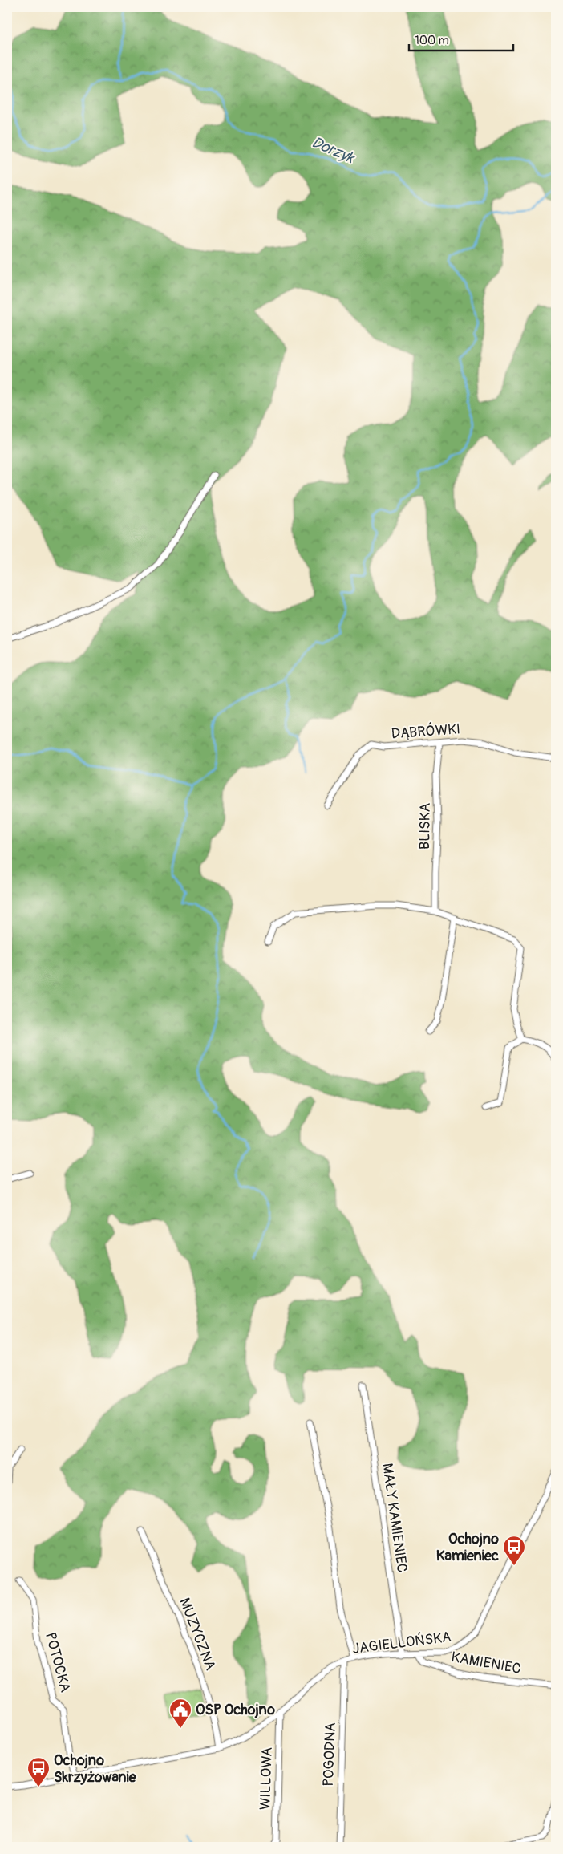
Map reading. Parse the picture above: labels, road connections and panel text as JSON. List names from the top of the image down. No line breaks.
{"streets":{"street":["DĄBRÓWKI","BLISKA","MAŁY KAMIENIEC","MUZYCZNA","JAGIELLOŃSKA","POTOCKA","KAMIENIEC","POGODNA","WILLOWA"]},"crossings":[["DĄBRÓWKI","BLISKA"],["MAŁY KAMIENIEC","JAGIELLOŃSKA"],["MUZYCZNA","JAGIELLOŃSKA"],["JAGIELLOŃSKA","POTOCKA"],["JAGIELLOŃSKA","KAMIENIEC"],["JAGIELLOŃSKA","POGODNA"],["JAGIELLOŃSKA","WILLOWA"]],"water":["Dorzyk"],"places":{"bus stop":["Ochojno Kamieniec","Ochojno Skrzyżowanie"],"public building":["OSP Ochojno"]},"scale_bar":"100 m"}
